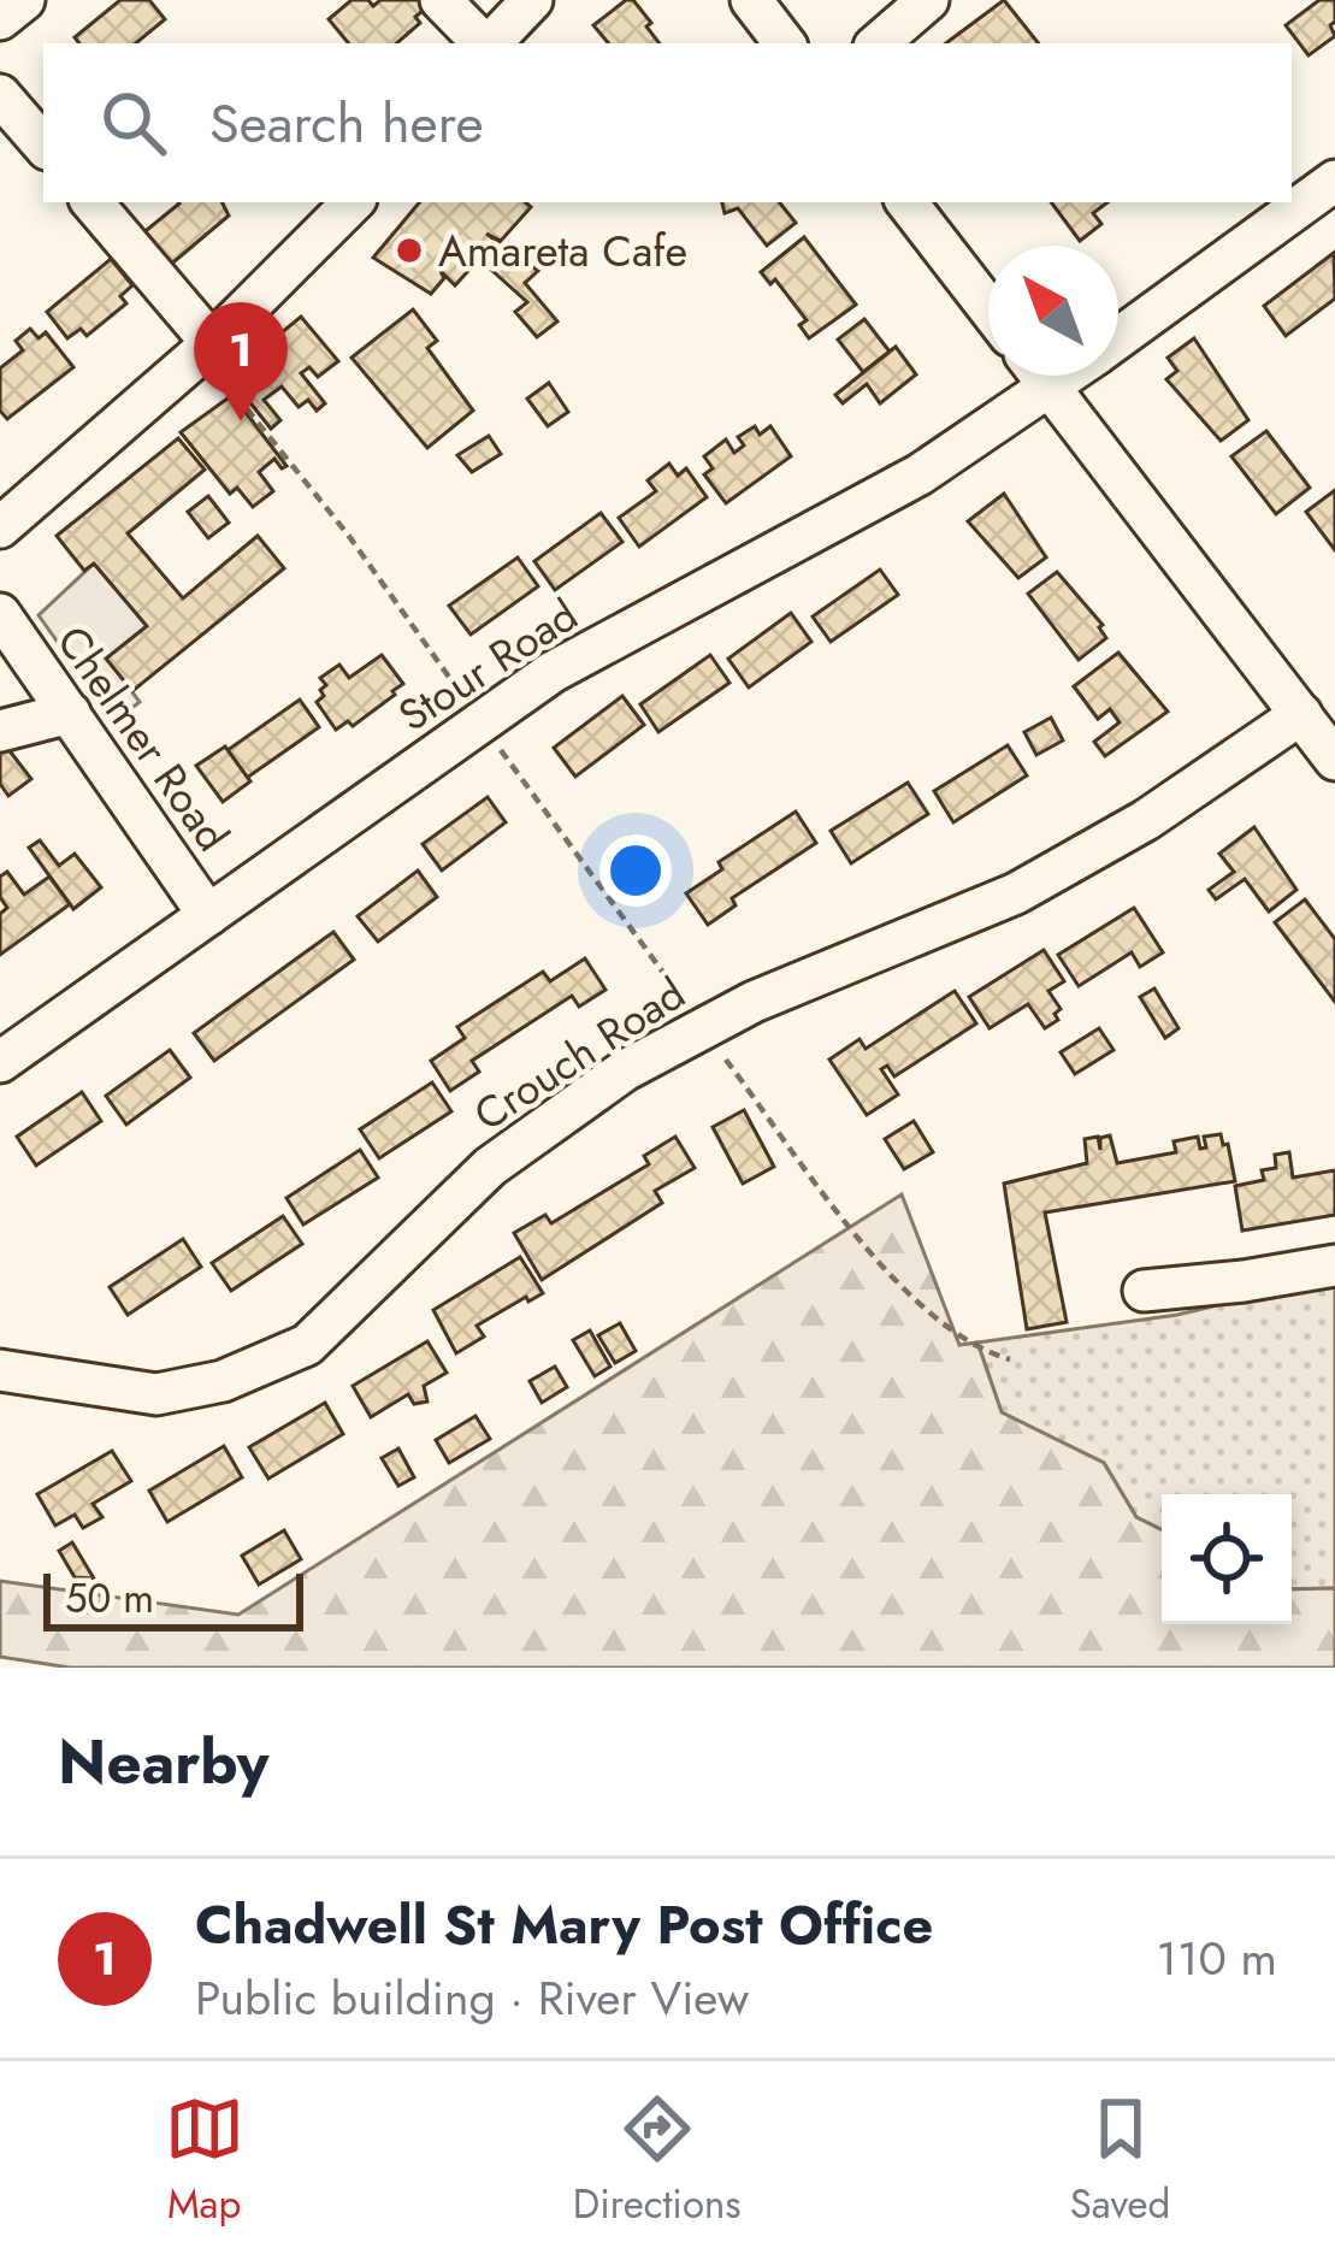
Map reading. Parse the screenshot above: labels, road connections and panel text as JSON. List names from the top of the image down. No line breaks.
{"streets":{"street":["Stour Road","Chelmer Road","Crouch Road"]},"crossings":[["Stour Road","Chelmer Road"]],"places":["Amareta Cafe"],"scale_bar":"50 m","north":"top left","page":{"search":"Search here","pins":"1","scale":"50 m","heading":"Nearby","list":[{"mark":"1","name":"Chadwell St Mary Post Office","note":"Public building · River View","value":"110 m"}],"nav":["Map","Directions","Saved"]}}
